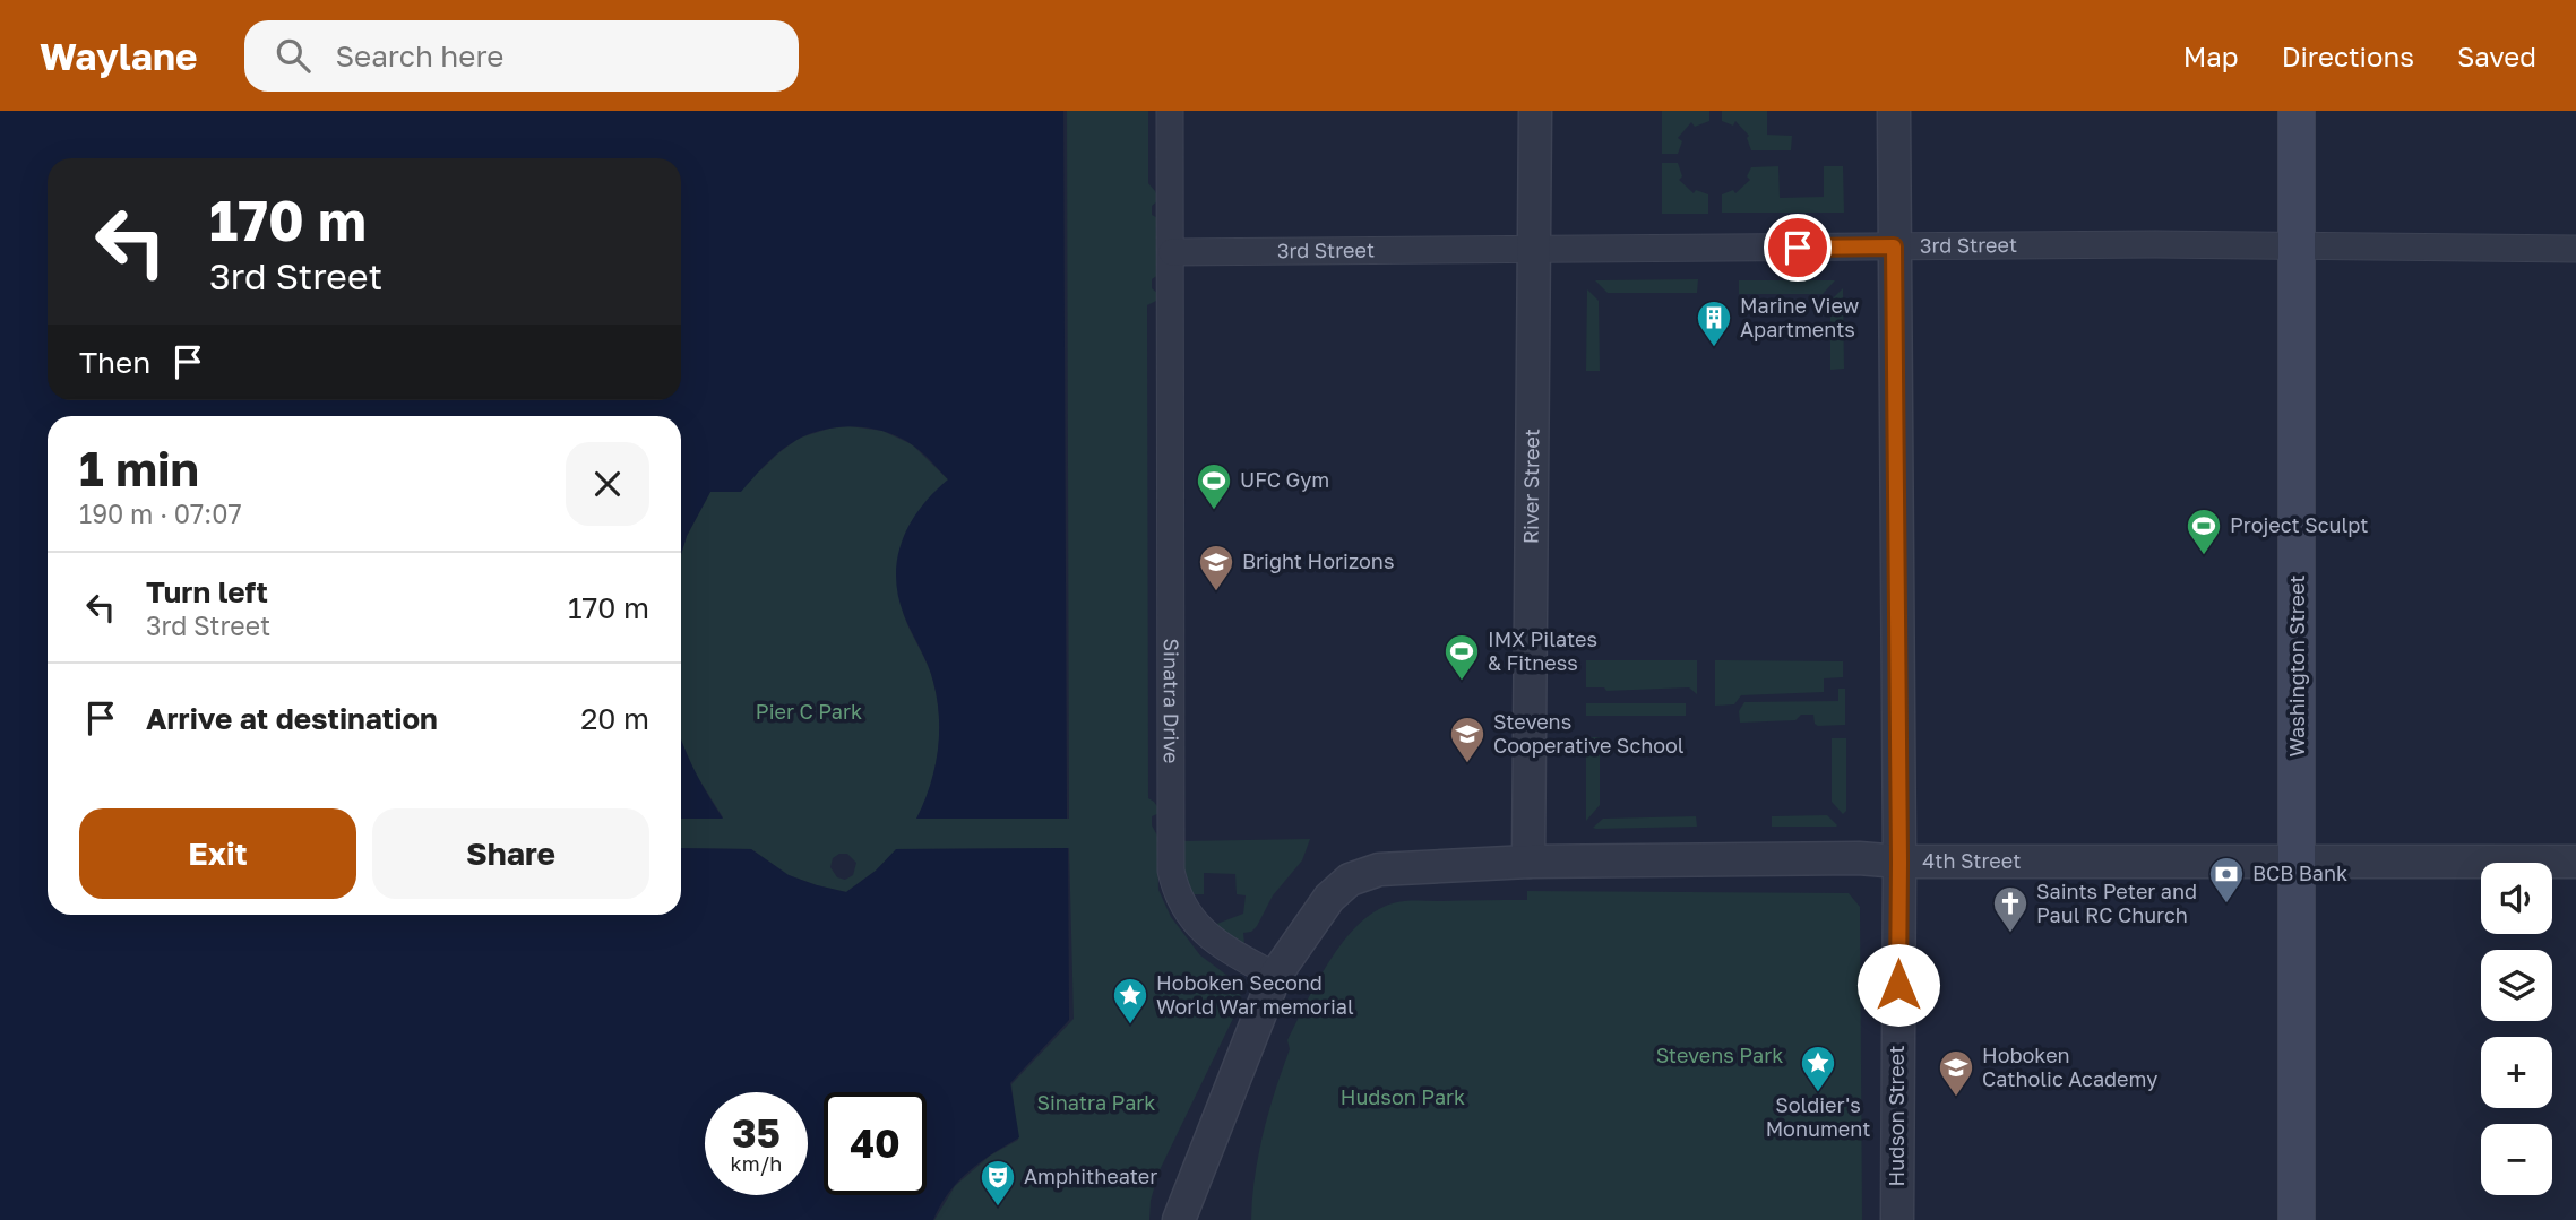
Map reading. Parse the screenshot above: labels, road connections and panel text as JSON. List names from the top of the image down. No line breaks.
{"streets":{"main road":["Washington Street"],"street":["3rd Street","River Street","Sinatra Drive","4th Street","Hudson Street"]},"crossings":[["3rd Street","River Street"],["3rd Street","Washington Street"],["3rd Street","Sinatra Drive"],["3rd Street","Hudson Street"],["River Street","4th Street"],["Washington Street","4th Street"],["Sinatra Drive","4th Street"],["4th Street","Hudson Street"]],"parks":["Pier C Park","Stevens Park","Hudson Park","Sinatra Park"],"places":{"building":["Marine View Apartments"],"sports":["UFC Gym","Project Sculpt","IMX Pilates & Fitness"],"school or university":["Bright Horizons","Stevens Cooperative School","Hoboken Catholic Academy"],"bank":["BCB Bank"],"church":["Saints Peter and Paul RC Church"],"place":["Hoboken Second World War memorial","Soldier's Monument"],"theatre":["Amphitheater"]},"page":{"header":"Waylane","search":"Search here","nav":["Map","Directions","Saved"],"turn":["170 m","3rd Street"],"then":"Then","heading":["1 min","190 m · 07:07"],"list":[{"name":"Turn left","note":"3rd Street","value":"170 m"},{"name":"Arrive at destination","value":"20 m"}],"buttons":["Exit","Share"],"map_buttons":["+","−"],"speed":"35 km/h","limit":"40"}}
